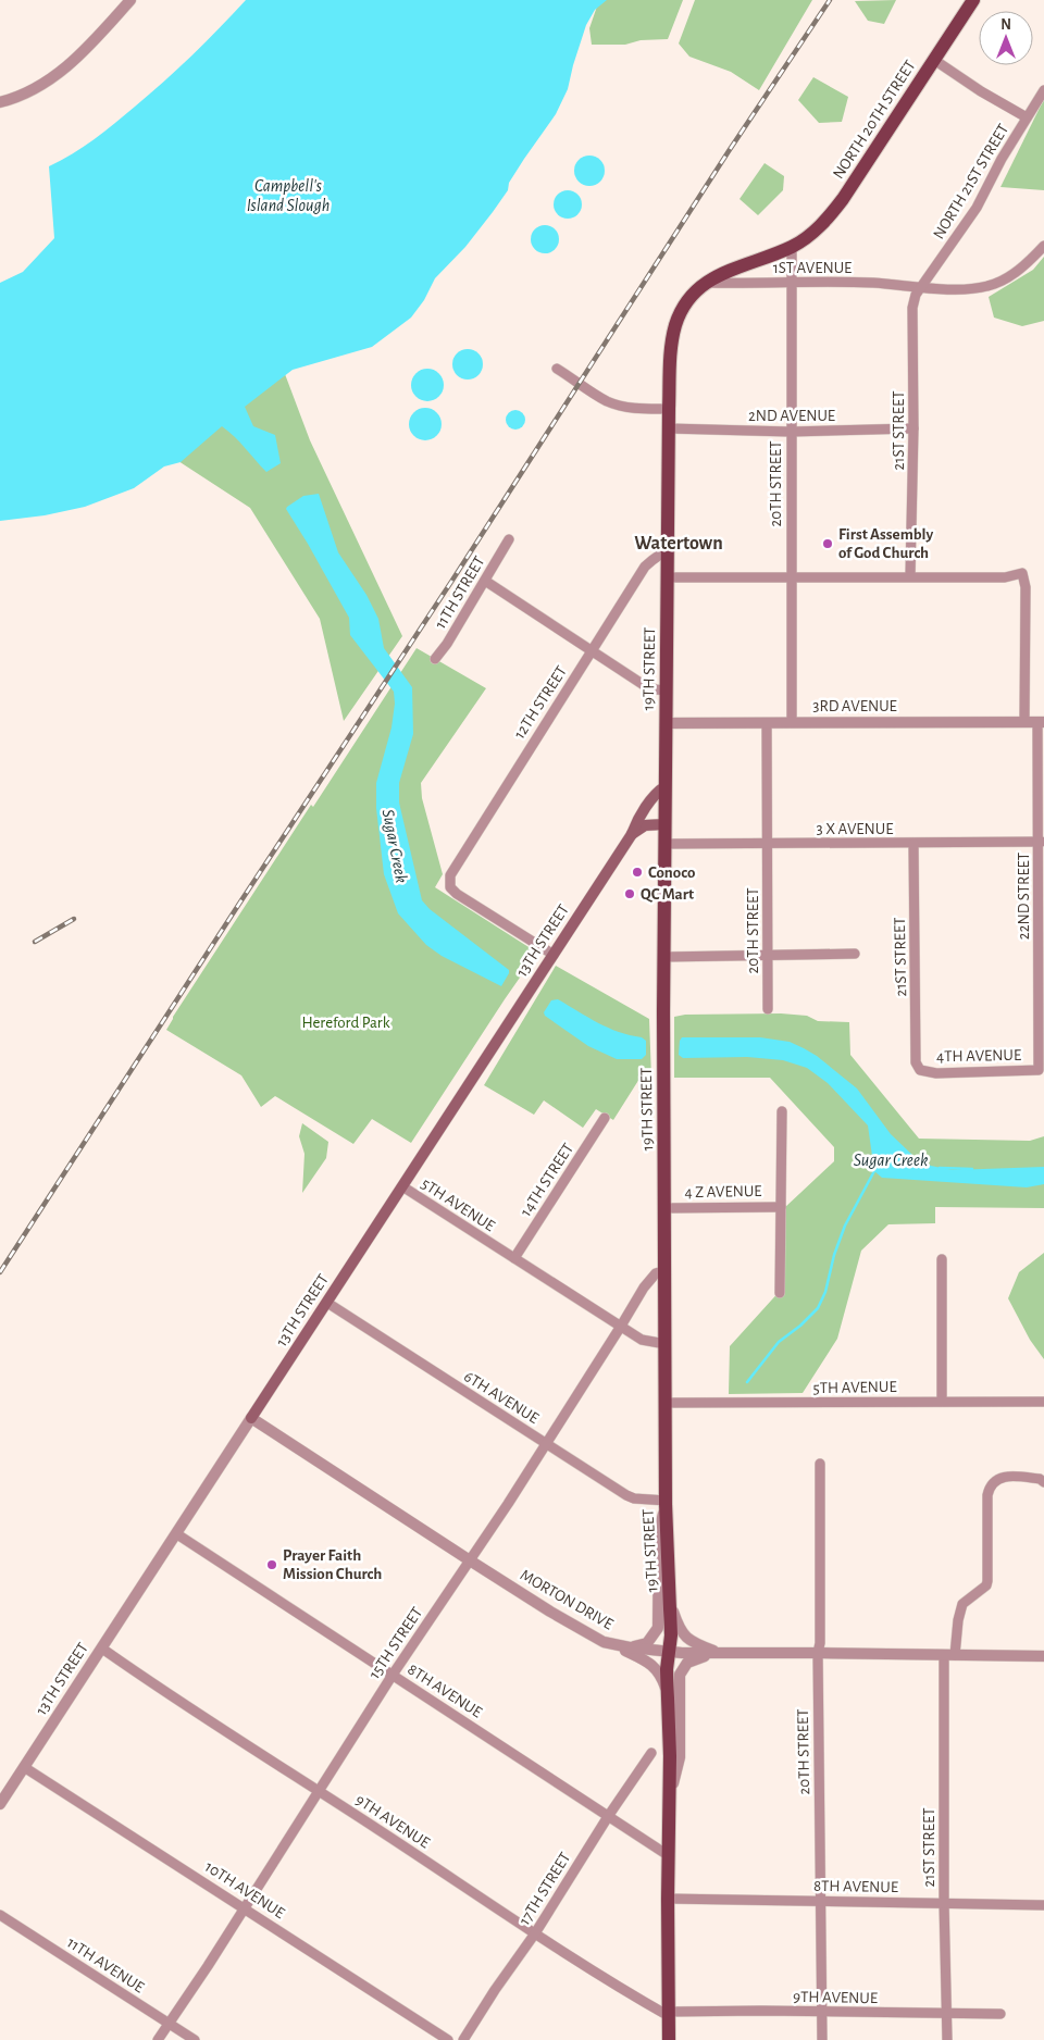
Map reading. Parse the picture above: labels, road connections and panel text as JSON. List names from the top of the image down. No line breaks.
{"streets":{"main road":["NORTH 20TH STREET","19TH STREET","13TH STREET"],"street":["NORTH 21ST STREET","1ST AVENUE","2ND AVENUE","21ST STREET","20TH STREET","11TH STREET","12TH STREET","3RD AVENUE","3 X AVENUE","22ND STREET","4TH AVENUE","14TH STREET","4 Z AVENUE","5TH AVENUE","6TH AVENUE","MORTON DRIVE","15TH STREET","8TH AVENUE","9TH AVENUE","17TH STREET","10TH AVENUE","11TH AVENUE"]},"crossings":[["NORTH 20TH STREET","20TH STREET"],["NORTH 20TH STREET","19TH STREET"],["NORTH 21ST STREET","1ST AVENUE"],["NORTH 21ST STREET","21ST STREET"],["1ST AVENUE","21ST STREET"],["1ST AVENUE","20TH STREET"],["1ST AVENUE","19TH STREET"],["2ND AVENUE","21ST STREET"],["2ND AVENUE","20TH STREET"],["2ND AVENUE","19TH STREET"],["21ST STREET","3 X AVENUE"],["21ST STREET","4TH AVENUE"],["21ST STREET","MORTON DRIVE"],["21ST STREET","8TH AVENUE"],["21ST STREET","9TH AVENUE"],["20TH STREET","19TH STREET"],["20TH STREET","3RD AVENUE"],["20TH STREET","3 X AVENUE"],["20TH STREET","MORTON DRIVE"],["20TH STREET","8TH AVENUE"],["20TH STREET","9TH AVENUE"],["19TH STREET","12TH STREET"],["19TH STREET","3RD AVENUE"],["19TH STREET","3 X AVENUE"],["19TH STREET","13TH STREET"],["19TH STREET","4 Z AVENUE"],["19TH STREET","5TH AVENUE"],["19TH STREET","6TH AVENUE"],["19TH STREET","MORTON DRIVE"],["19TH STREET","15TH STREET"],["19TH STREET","8TH AVENUE"],["19TH STREET","9TH AVENUE"],["12TH STREET","13TH STREET"],["3RD AVENUE","22ND STREET"],["3 X AVENUE","22ND STREET"],["22ND STREET","4TH AVENUE"],["13TH STREET","5TH AVENUE"],["13TH STREET","6TH AVENUE"],["13TH STREET","MORTON DRIVE"],["13TH STREET","8TH AVENUE"],["13TH STREET","9TH AVENUE"],["13TH STREET","10TH AVENUE"],["14TH STREET","5TH AVENUE"],["5TH AVENUE","15TH STREET"],["6TH AVENUE","15TH STREET"],["MORTON DRIVE","15TH STREET"],["15TH STREET","8TH AVENUE"],["15TH STREET","9TH AVENUE"],["15TH STREET","10TH AVENUE"],["15TH STREET","11TH AVENUE"],["8TH AVENUE","17TH STREET"],["9TH AVENUE","17TH STREET"]],"districts":["Watertown"],"water":["Campbell's Island Slough","Sugar Creek"],"parks":["Hereford Park"],"places":["First Assembly of God Church","Conoco","QC Mart","Prayer Faith Mission Church"],"north":"top"}
